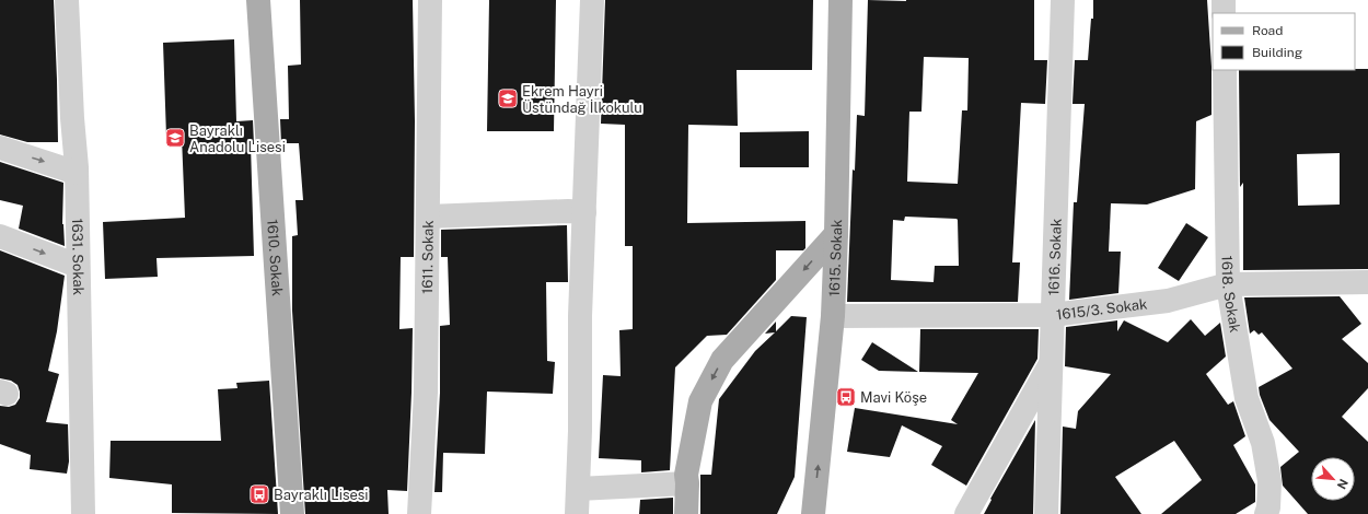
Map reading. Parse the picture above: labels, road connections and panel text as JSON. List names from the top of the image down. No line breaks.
{"streets":{"main road":["1610. Sokak","1615. Sokak"],"street":["1631. Sokak","1611. Sokak","1616. Sokak","1618. Sokak","1615/3. Sokak"]},"crossings":[["1615. Sokak","1615/3. Sokak"],["1616. Sokak","1615/3. Sokak"],["1618. Sokak","1615/3. Sokak"]],"one_way":["1615. Sokak"],"places":{"school or university":["Ekrem Hayri Üstündağ İlkokulu","Bayraklı Anadolu Lisesi"],"bus stop":["Mavi Köşe","Bayraklı Lisesi"]},"legend":["Road","Building"],"north":"bottom right"}
